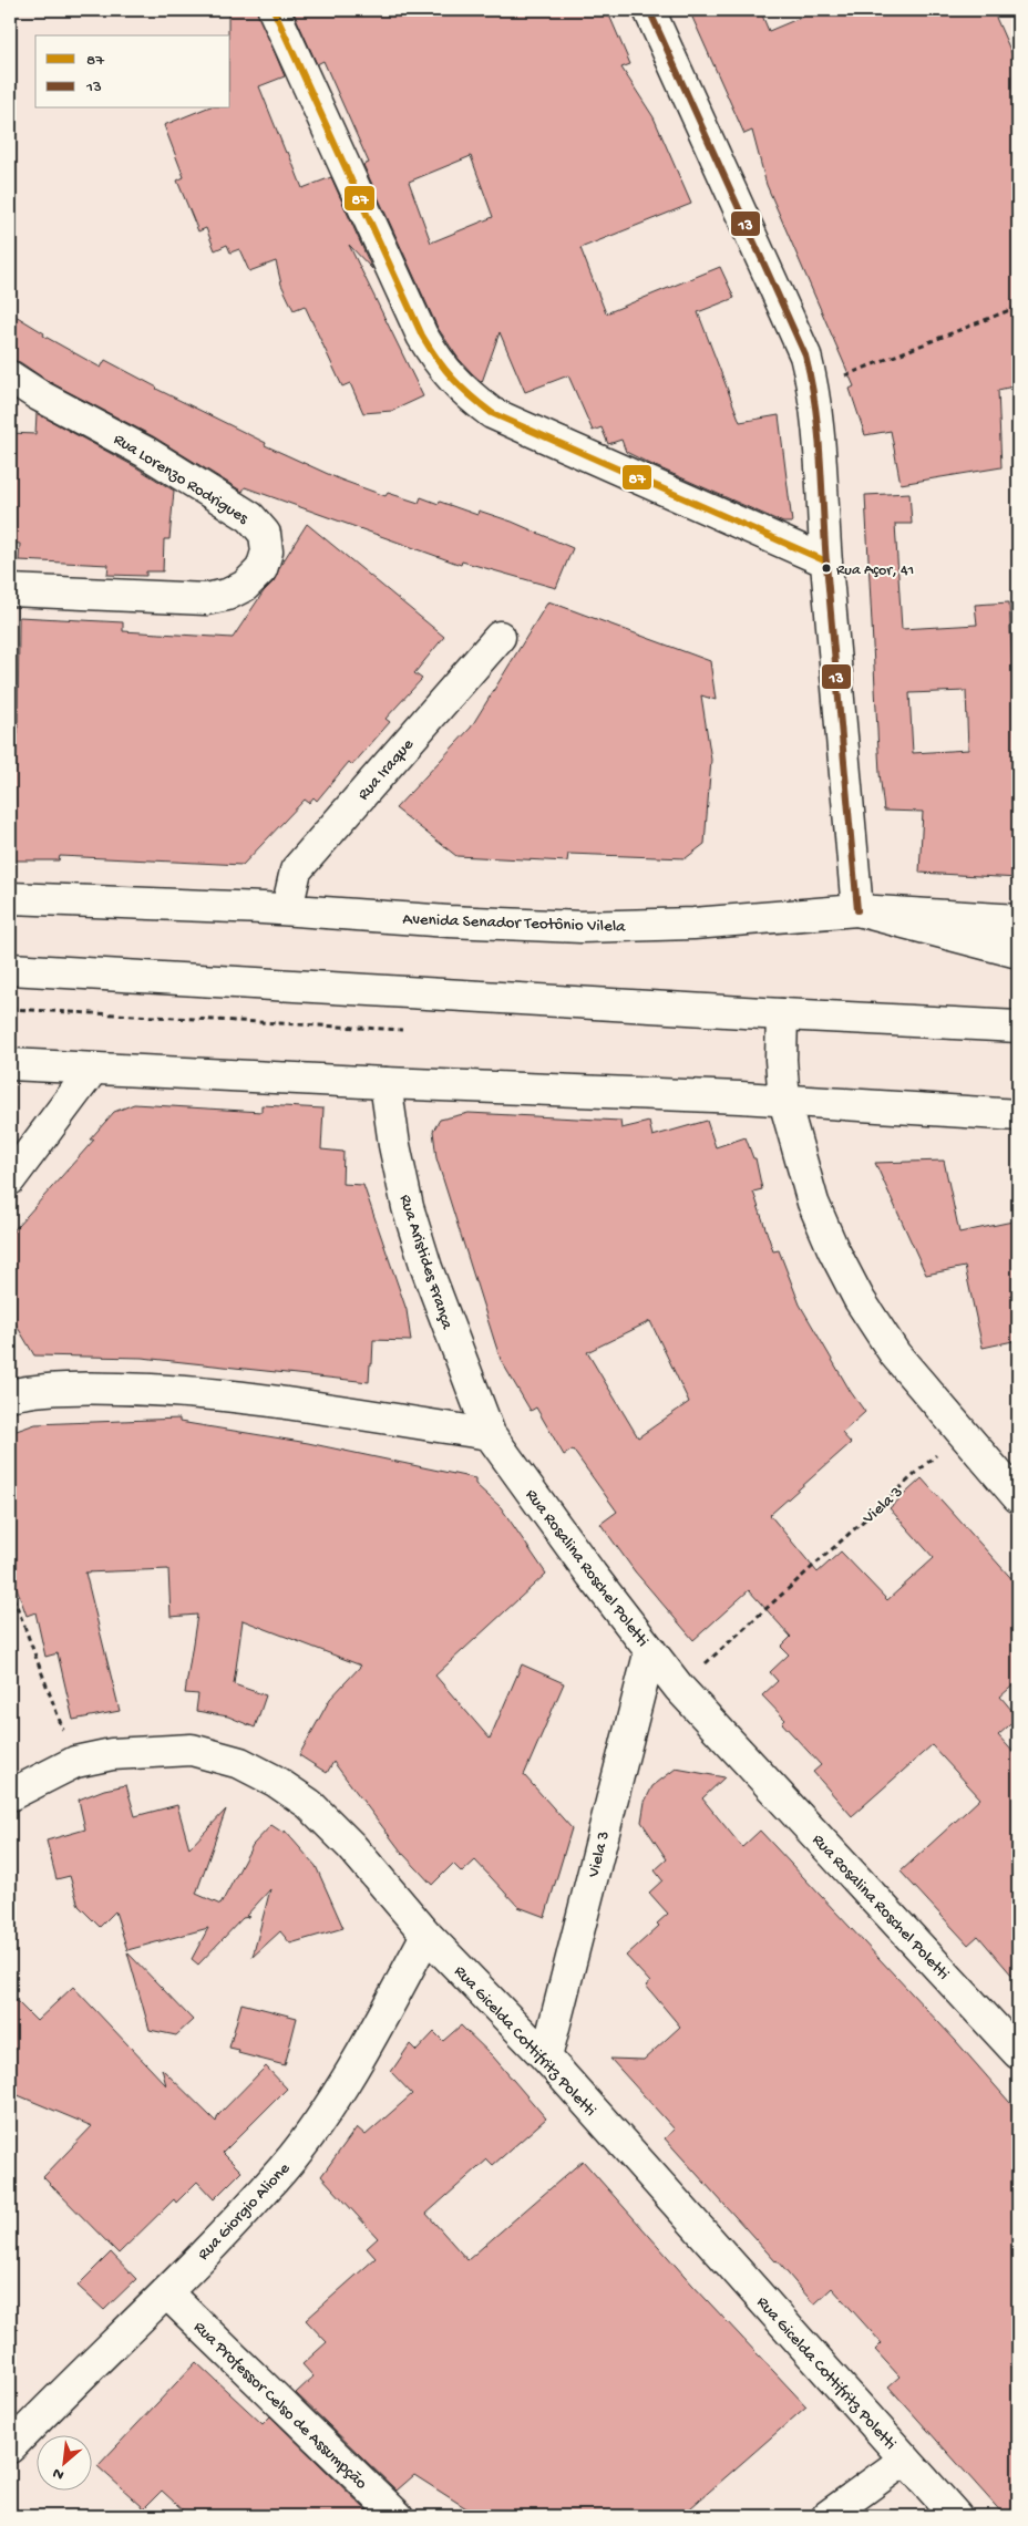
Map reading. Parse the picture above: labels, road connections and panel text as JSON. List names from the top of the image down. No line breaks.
{"streets":{"street":["Rua Lorenzo Rodrigues","Rua Iraque","Avenida Senador Teotônio Vilela","Rua Aristides França","Viela 3","Rua Rosalina Roschel Poletti","Rua Gicelda Cottifritz Poletti","Rua Giorgio Alione","Rua Professor Celso de Assumpção"]},"crossings":[["Rua Iraque","Avenida Senador Teotônio Vilela"],["Rua Aristides França","Rua Rosalina Roschel Poletti"],["Viela 3","Rua Rosalina Roschel Poletti"],["Viela 3","Rua Gicelda Cottifritz Poletti"],["Rua Gicelda Cottifritz Poletti","Rua Giorgio Alione"],["Rua Giorgio Alione","Rua Professor Celso de Assumpção"]],"places":["Rua Açor, 41"],"lines":["transit line 87","transit line 13"],"legend":["87","13"],"north":"bottom left"}
